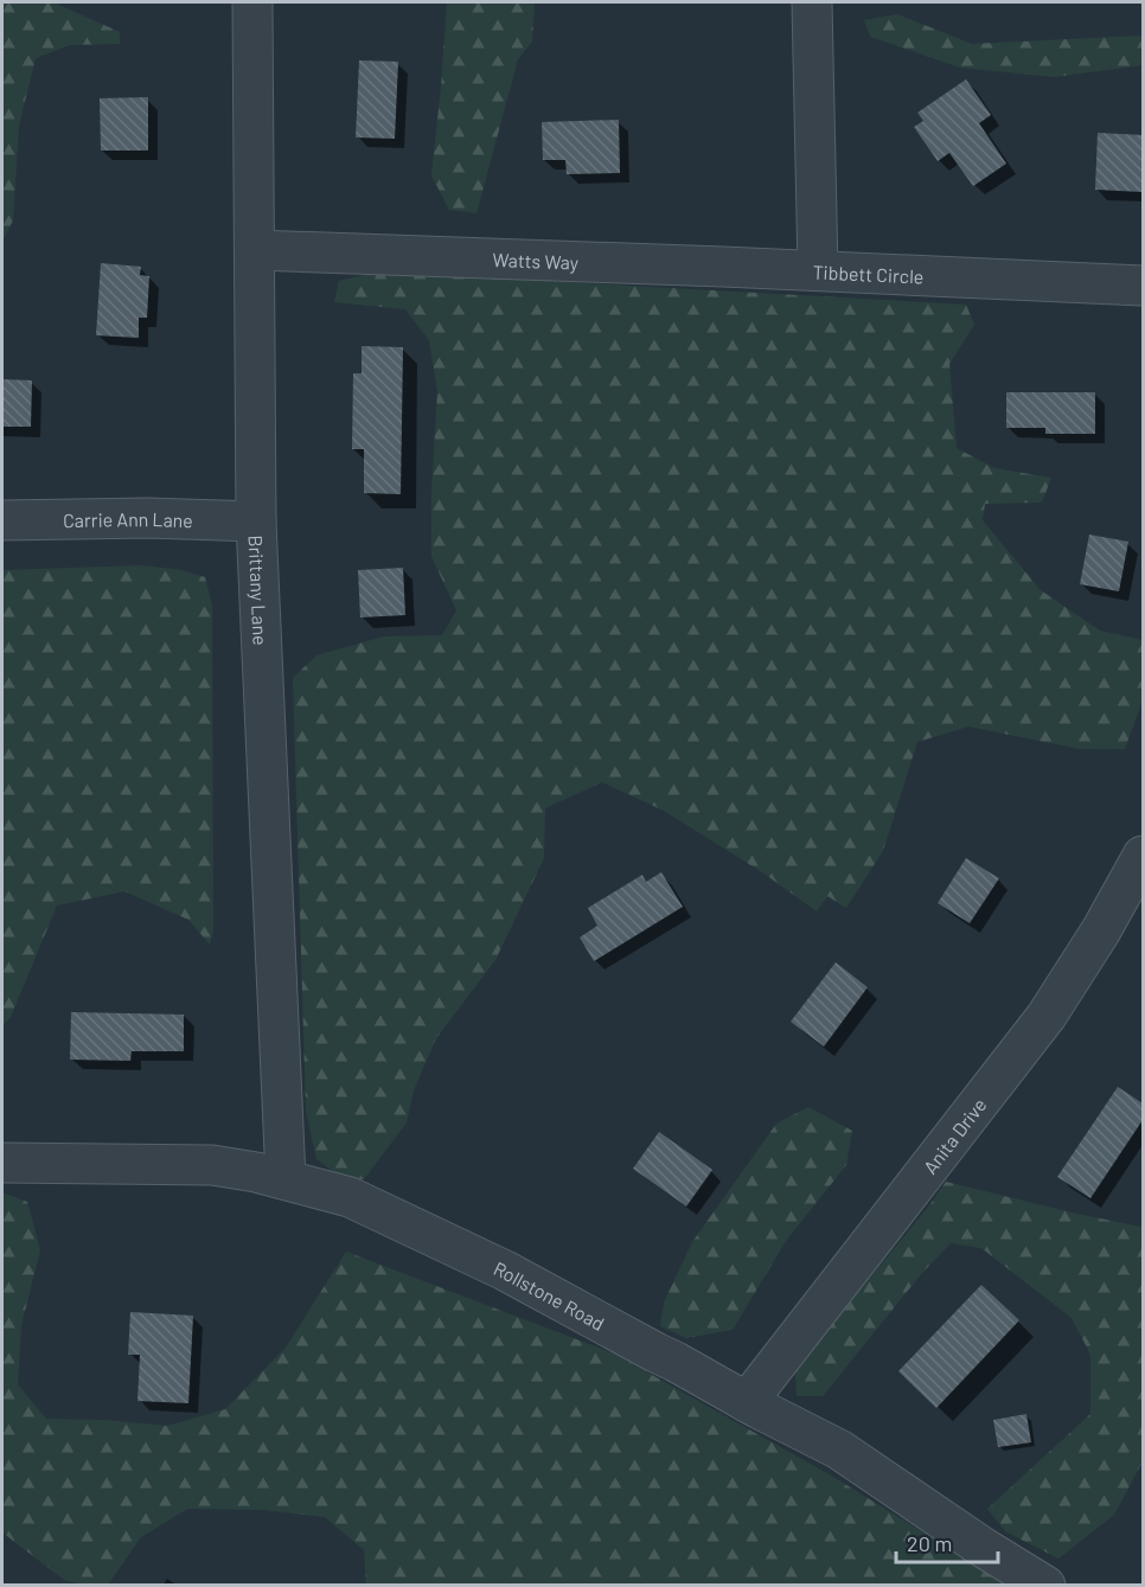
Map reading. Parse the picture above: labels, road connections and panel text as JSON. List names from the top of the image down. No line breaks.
{"streets":{"street":["Watts Way","Tibbett Circle","Carrie Ann Lane","Brittany Lane","Anita Drive","Rollstone Road"]},"crossings":[["Watts Way","Tibbett Circle"],["Watts Way","Brittany Lane"],["Carrie Ann Lane","Brittany Lane"],["Brittany Lane","Rollstone Road"],["Anita Drive","Rollstone Road"]],"scale_bar":"20 m"}
